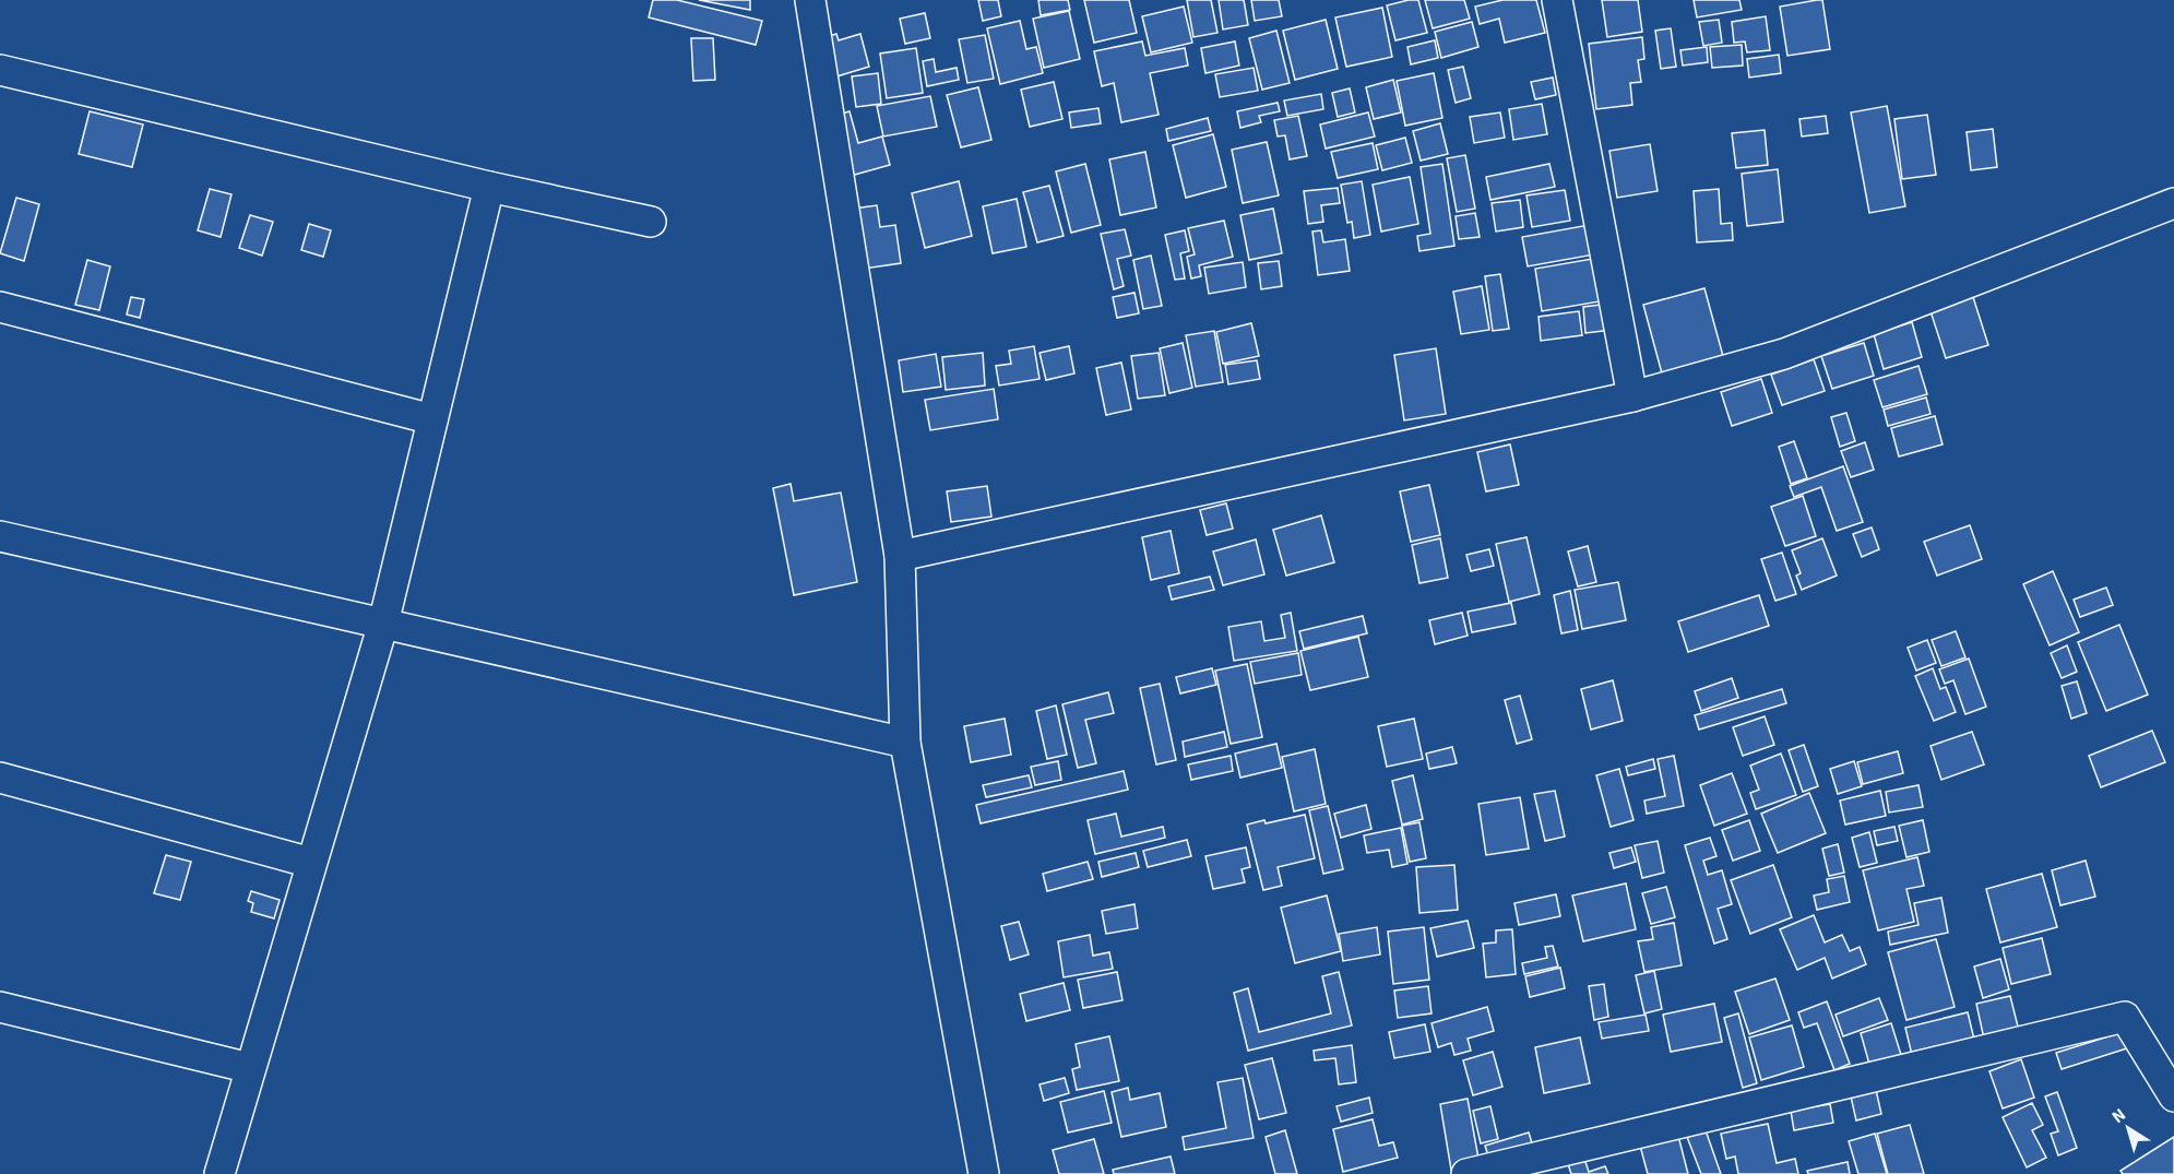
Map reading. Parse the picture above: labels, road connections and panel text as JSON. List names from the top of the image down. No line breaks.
{"north":"top left"}
